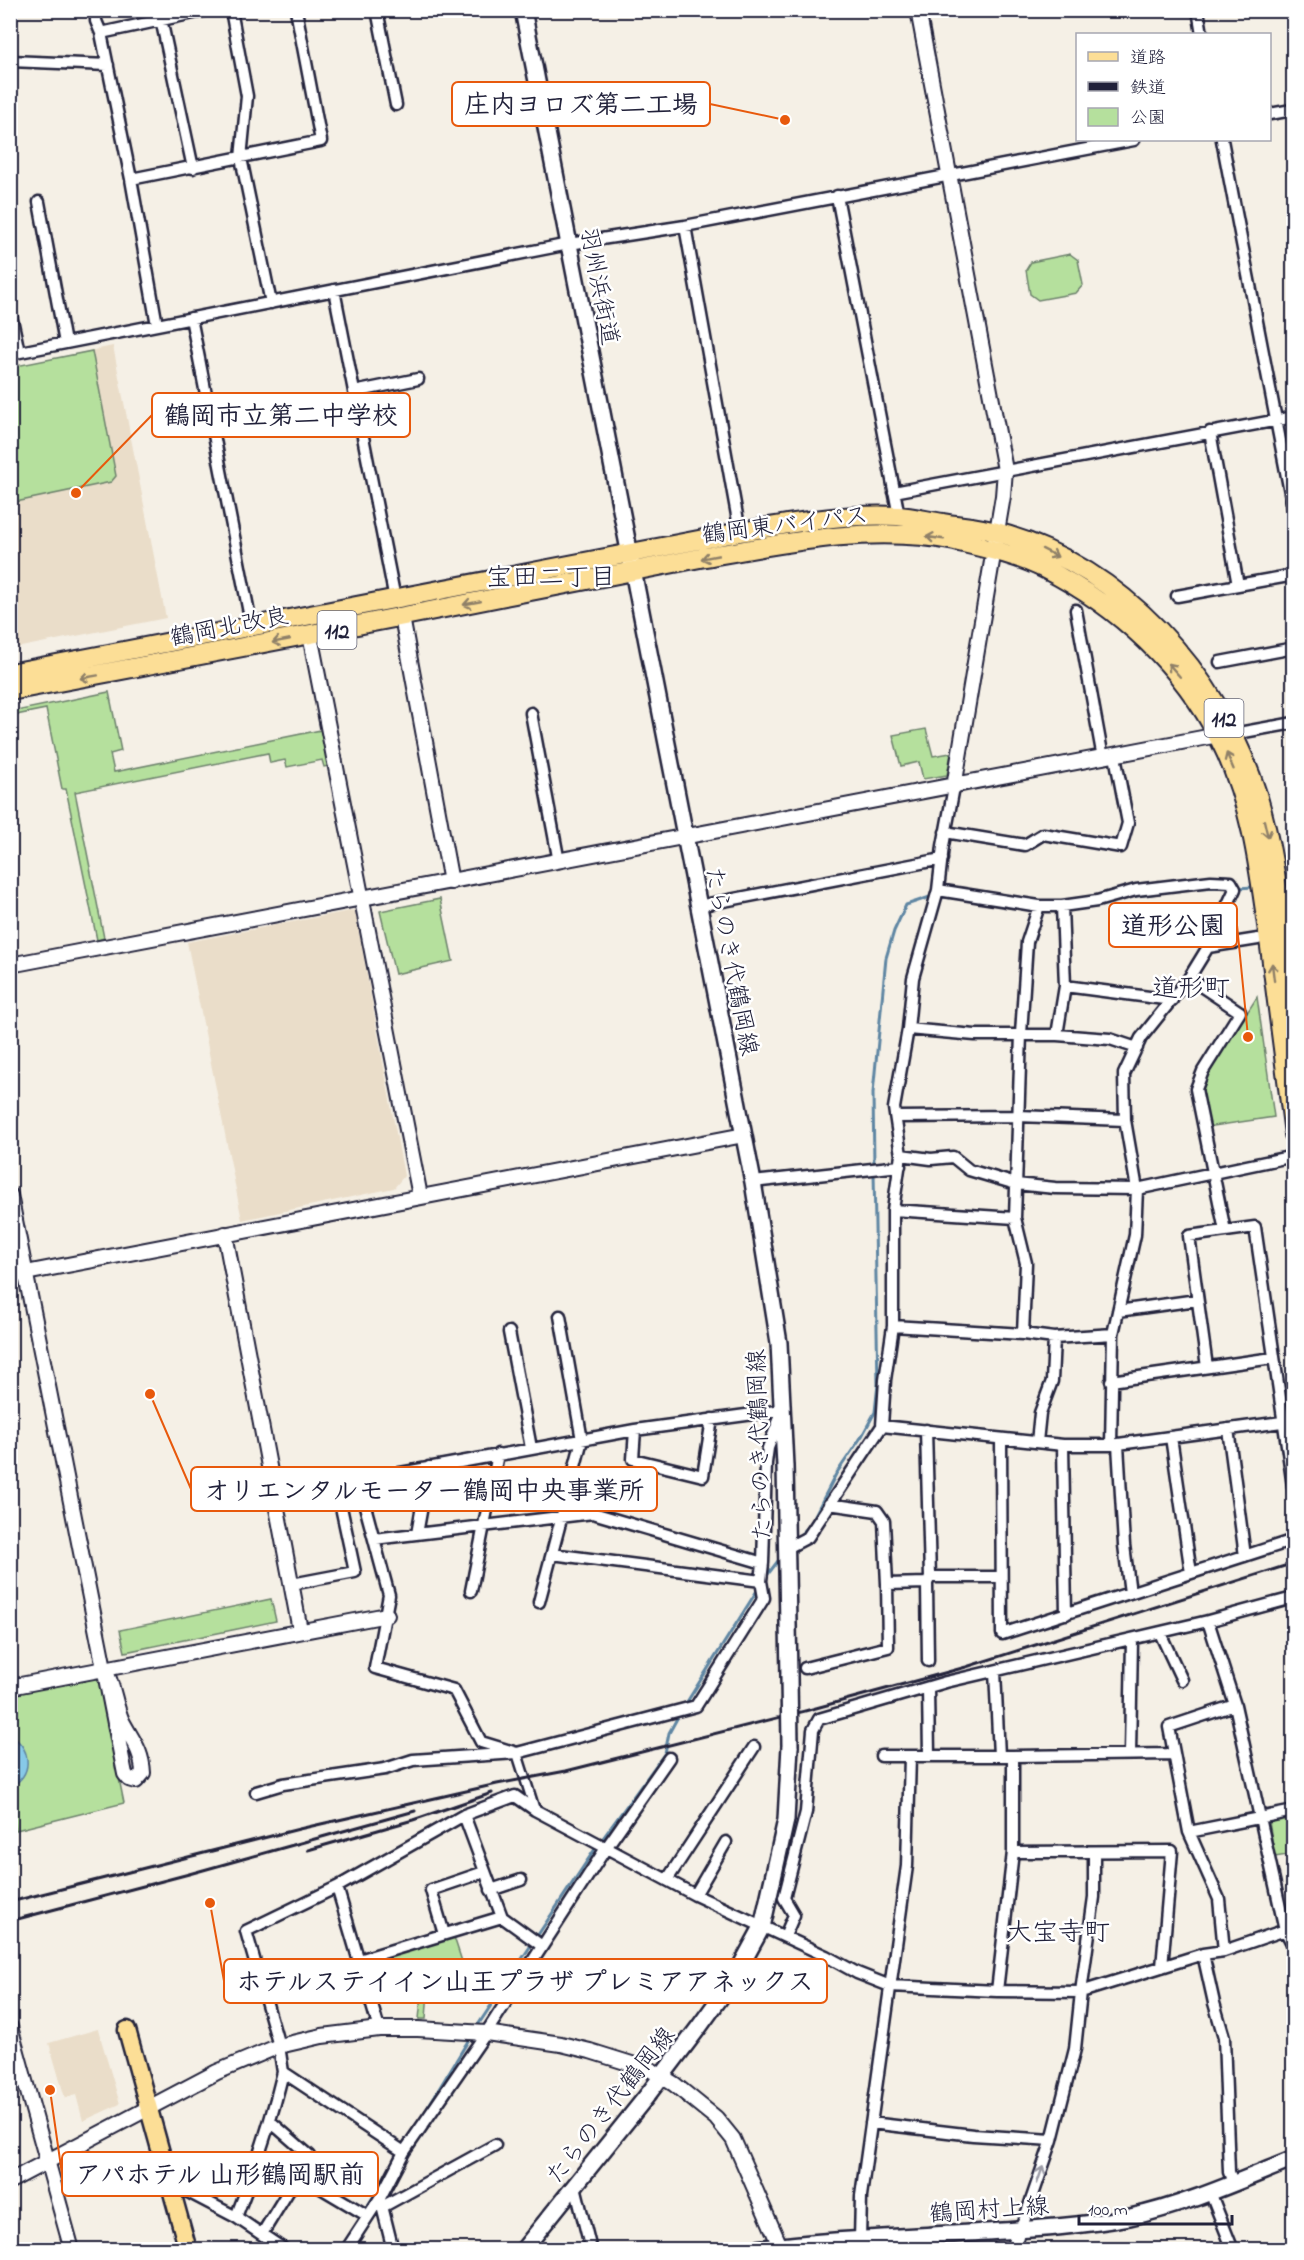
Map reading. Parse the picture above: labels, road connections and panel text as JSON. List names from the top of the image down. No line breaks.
{"streets":{"highway":["鶴岡東バイパス","鶴岡北改良","112"],"main road":["羽州浜街道","たらのき代鶴岡線","鶴岡村上線"]},"crossings":[["羽州浜街道","鶴岡東バイパス"],["羽州浜街道","鶴岡北改良"],["羽州浜街道","たらのき代鶴岡線"],["鶴岡東バイパス","鶴岡北改良"],["鶴岡東バイパス","たらのき代鶴岡線"],["鶴岡北改良","たらのき代鶴岡線"]],"districts":["宝田二丁目","道形町","大宝寺町"],"places":["庄内ヨロズ第二工場","鶴岡市立第二中学校","道形公園","オリエンタルモーター鶴岡中央事業所","ホテルステイイン山王プラザ プレミアアネックス","アパホテル 山形鶴岡駅前"],"legend":["道路","鉄道","公園"],"scale_bar":"100 m"}
